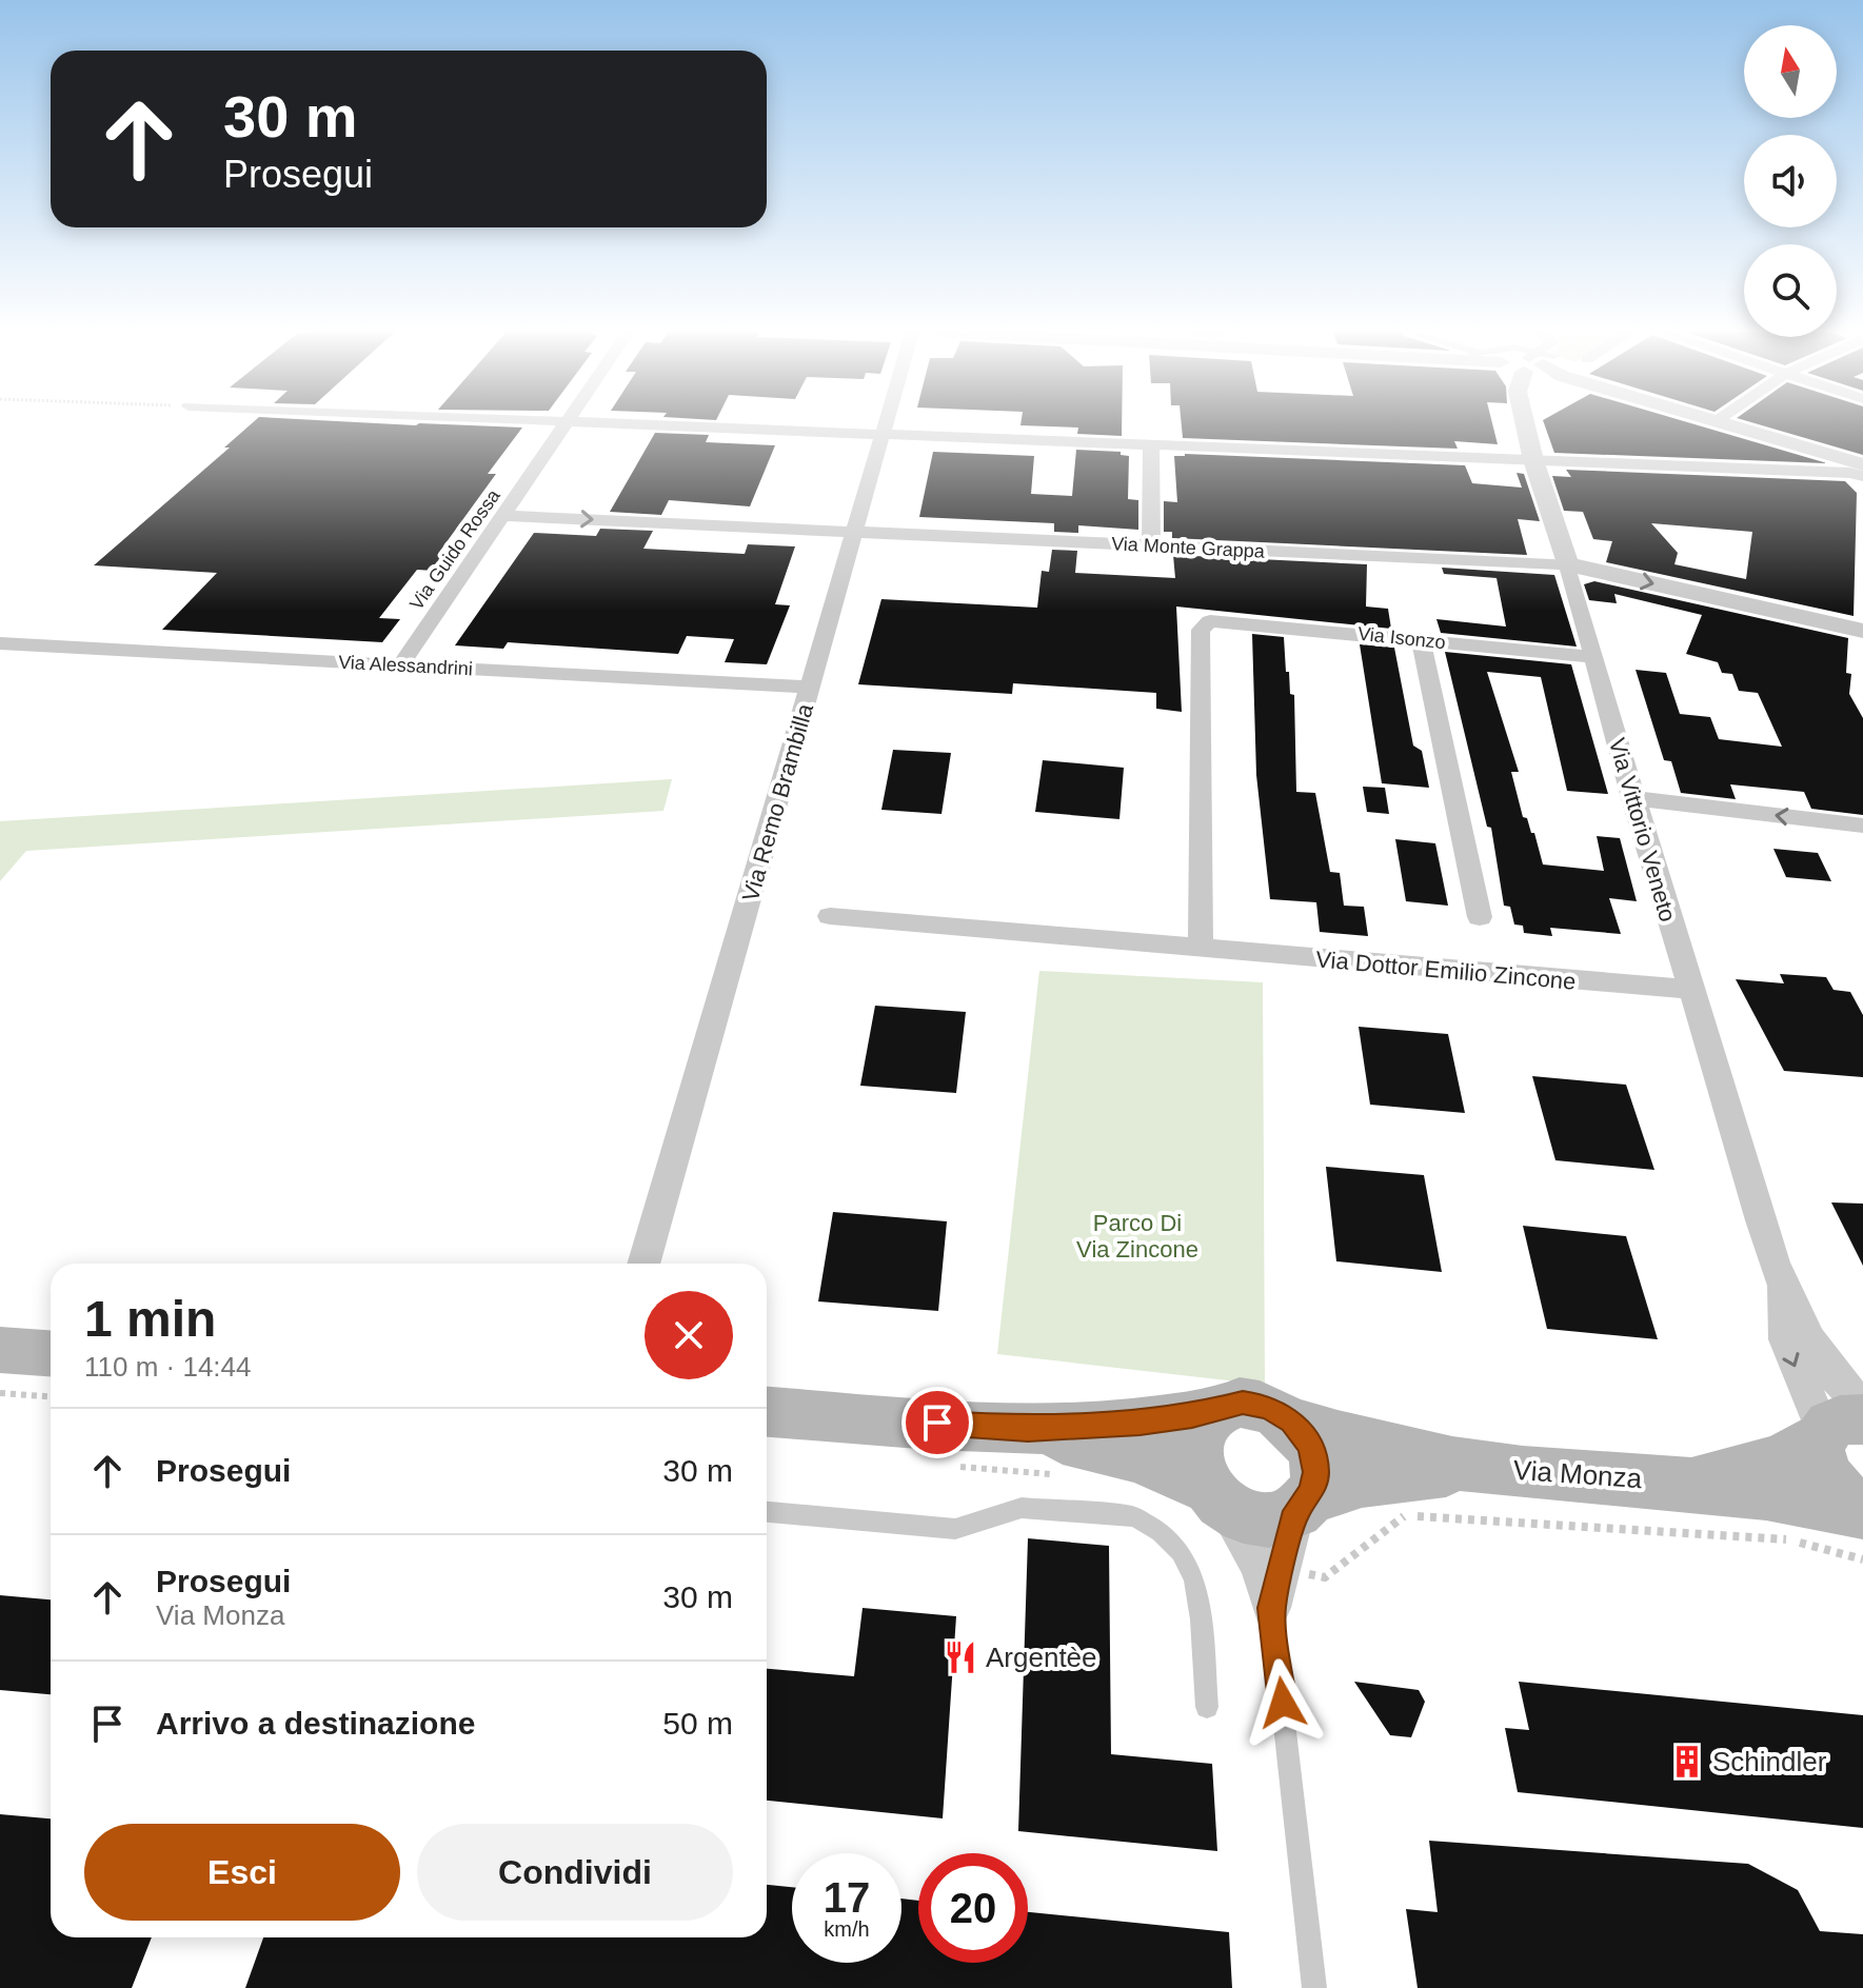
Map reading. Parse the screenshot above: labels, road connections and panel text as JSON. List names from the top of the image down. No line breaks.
{"streets":{"main road":["Via Monza"],"street":["Via Monte Grappa","Via Guido Rossa","Via Isonzo","Via Alessandrini","Via Remo Brambilla","Via Vittorio Veneto","Via Dottor Emilio Zincone"]},"crossings":[["Via Monte Grappa","Via Guido Rossa"],["Via Monte Grappa","Via Remo Brambilla"],["Via Monte Grappa","Via Vittorio Veneto"],["Via Guido Rossa","Via Alessandrini"],["Via Isonzo","Via Vittorio Veneto"],["Via Isonzo","Via Dottor Emilio Zincone"],["Via Alessandrini","Via Remo Brambilla"],["Via Vittorio Veneto","Via Dottor Emilio Zincone"],["Via Vittorio Veneto","Via Monza"]],"parks":["Parco Di Via Zincone"],"places":{"restaurant":["Argentèe"],"building":["Schindler"]},"north":"top","page":{"turn":["30 m","Prosegui"],"heading":["1 min","110 m · 14:44"],"list":[{"name":"Prosegui","value":"30 m"},{"name":"Prosegui","note":"Via Monza","value":"30 m"},{"name":"Arrivo a destinazione","value":"50 m"}],"buttons":["Esci","Condividi"],"speed":"17 km/h","limit":"20"}}
